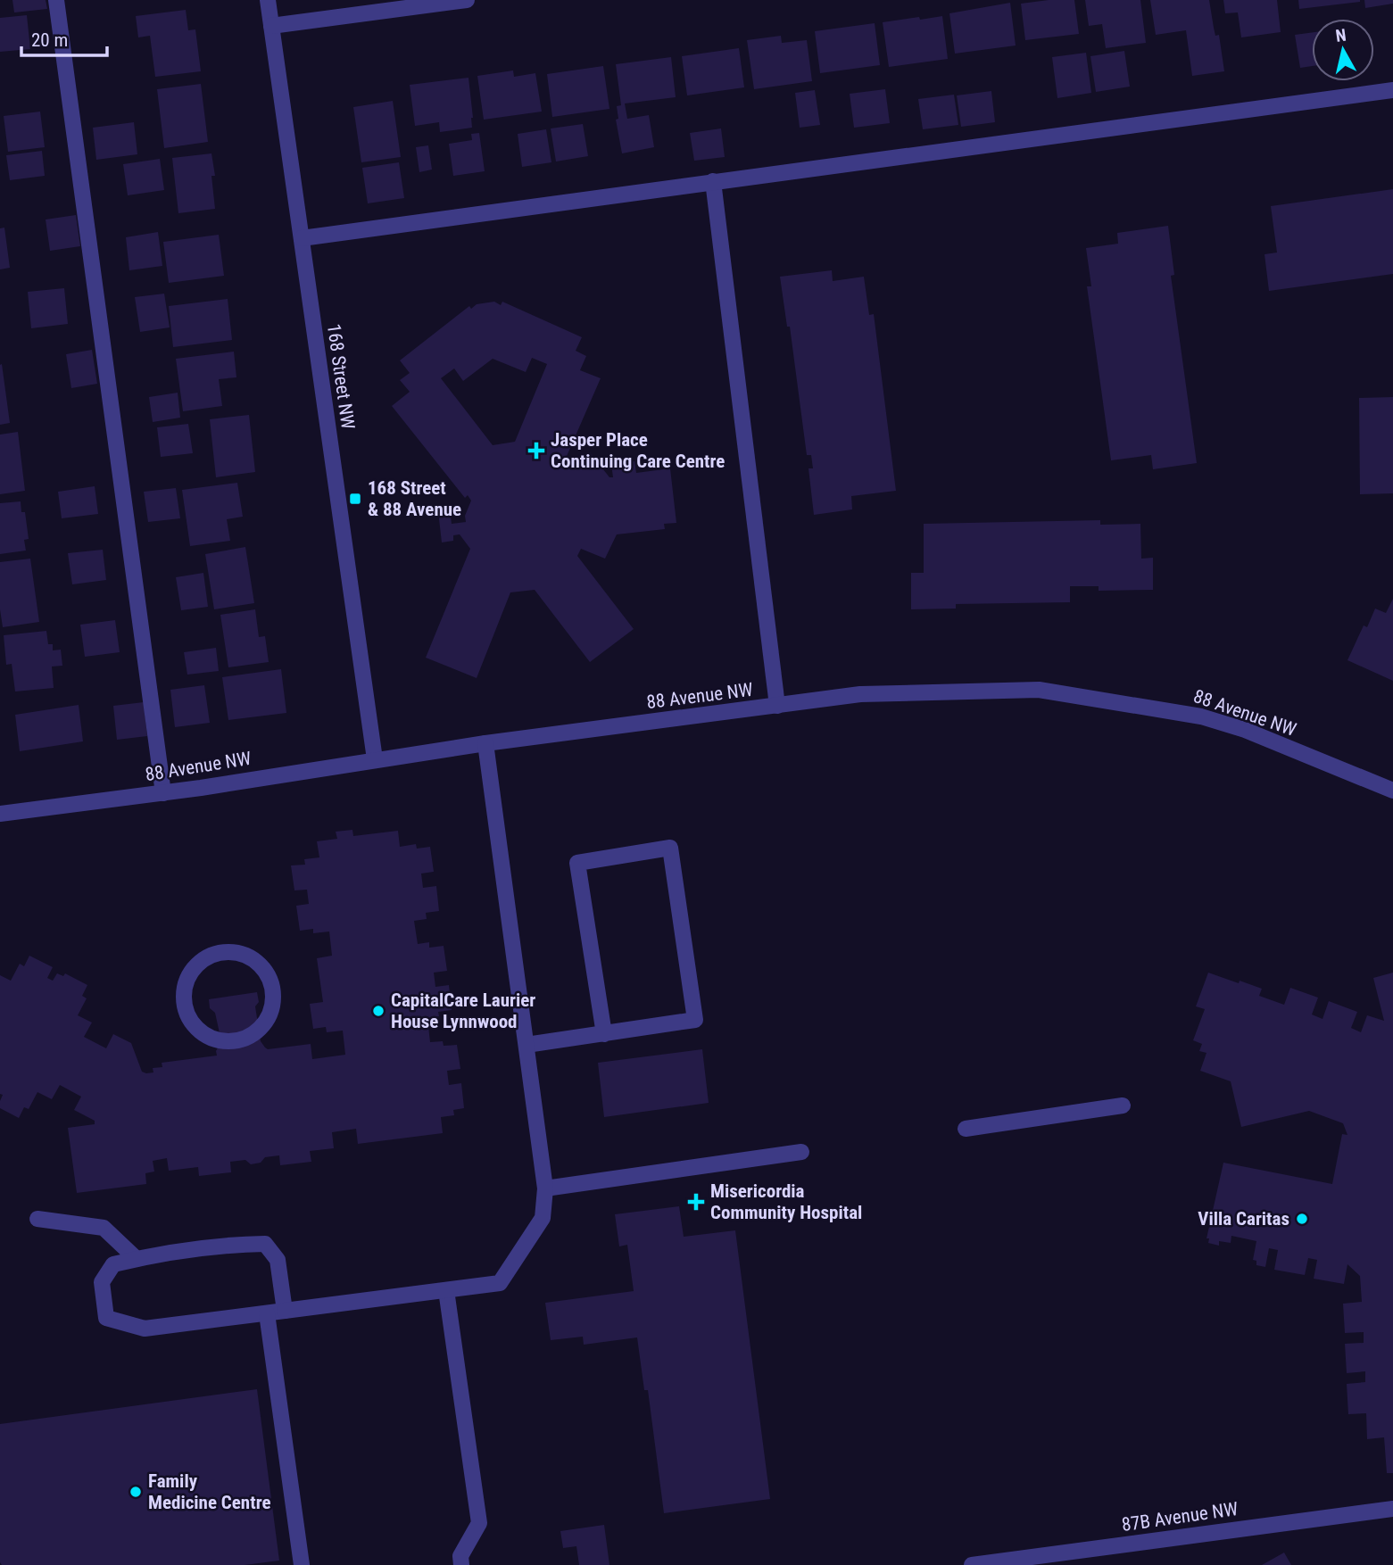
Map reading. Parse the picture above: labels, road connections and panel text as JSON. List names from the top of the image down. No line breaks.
{"streets":{"street":["168 Street NW","88 Avenue NW","87B Avenue NW"]},"crossings":[["168 Street NW","88 Avenue NW"]],"places":{"health":["Jasper Place Continuing Care Centre","Misericordia Community Hospital"],"transit":["168 Street & 88 Avenue"],"other":["CapitalCare Laurier House Lynnwood","Villa Caritas","Family Medicine Centre"]},"scale_bar":"20 m","north":"top"}
